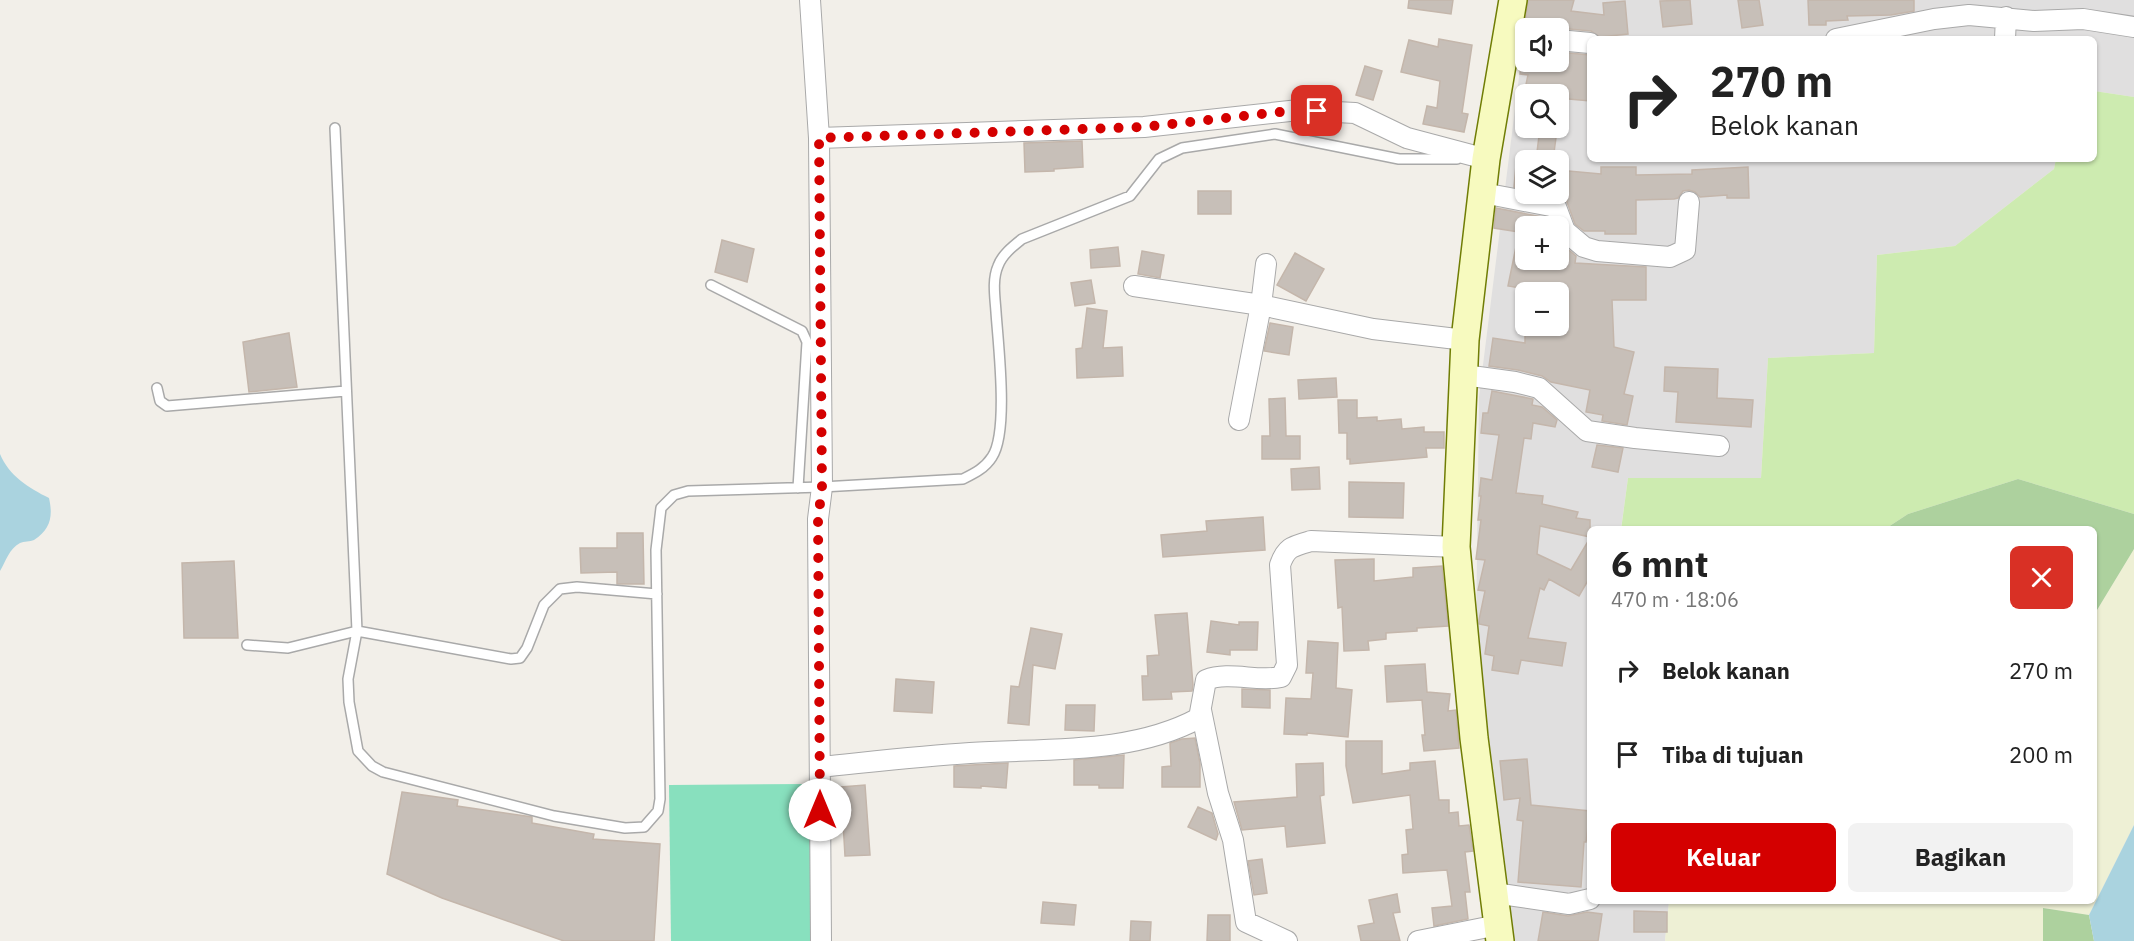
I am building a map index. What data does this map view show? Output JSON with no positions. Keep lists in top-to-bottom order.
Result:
{
  "page": {
    "map_buttons": ["+", "−"],
    "turn": ["270 m", "Belok kanan"],
    "heading": ["6 mnt", "470 m · 18:06"],
    "list": [
      {
        "name": "Belok kanan",
        "value": "270 m"
      },
      {
        "name": "Tiba di tujuan",
        "value": "200 m"
      }
    ],
    "buttons": ["Keluar", "Bagikan"]
  }
}
